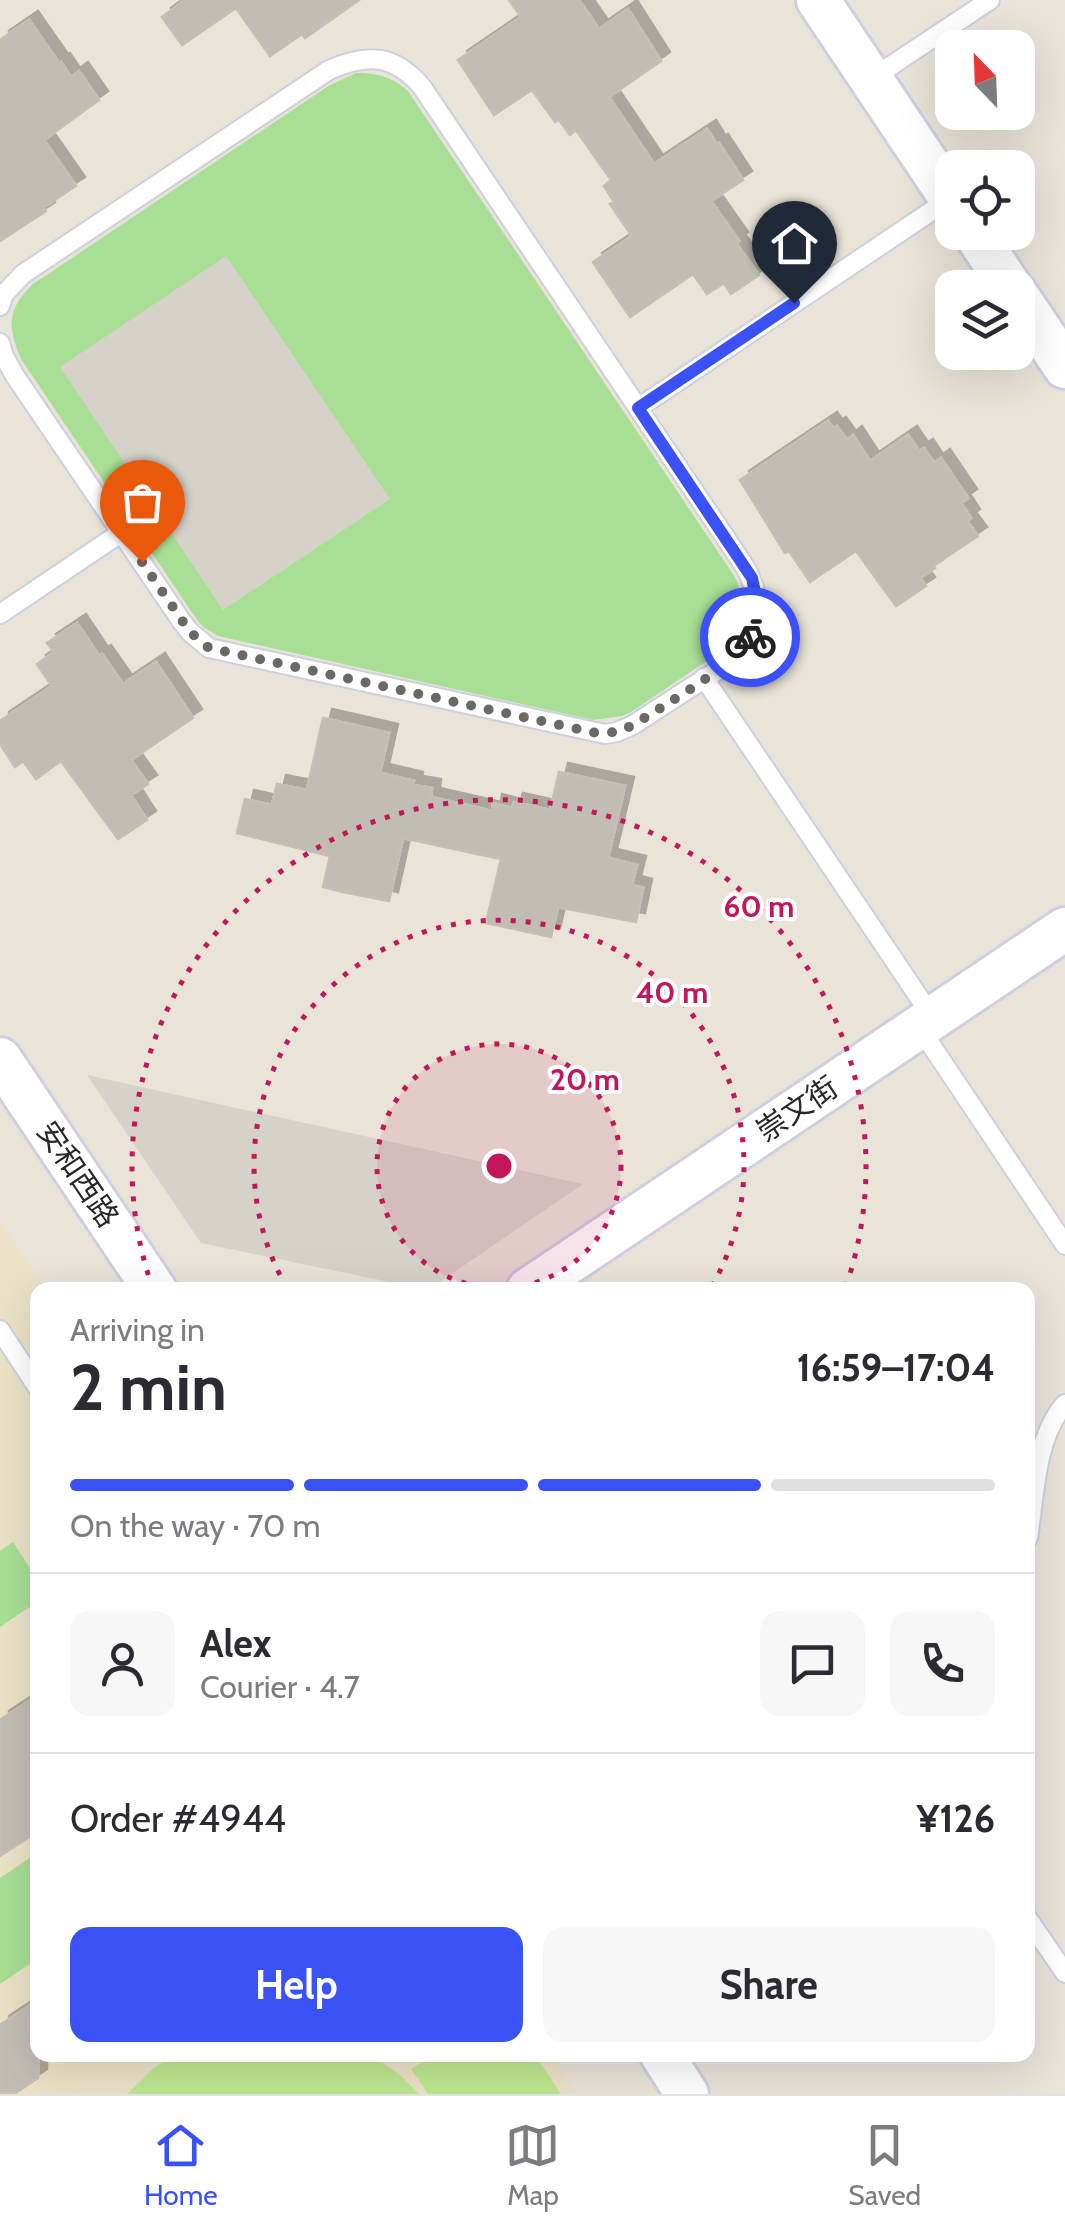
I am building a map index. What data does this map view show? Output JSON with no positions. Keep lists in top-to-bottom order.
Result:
{
  "streets": {
    "street": ["崇文街", "安和西路"]
  },
  "north": "top left",
  "page": {
    "heading": ["2 min", "Arriving in", "16:59–17:04"],
    "panel": [
      "Alex",
      "Courier · 4.7",
      "Order #4944",
      "¥126"
    ],
    "bar": "On the way · 70 m",
    "buttons": ["Help", "Share"],
    "tabs": ["Home", "Map", "Saved"]
  },
  "rings": ["60 m", "40 m", "20 m"]
}
